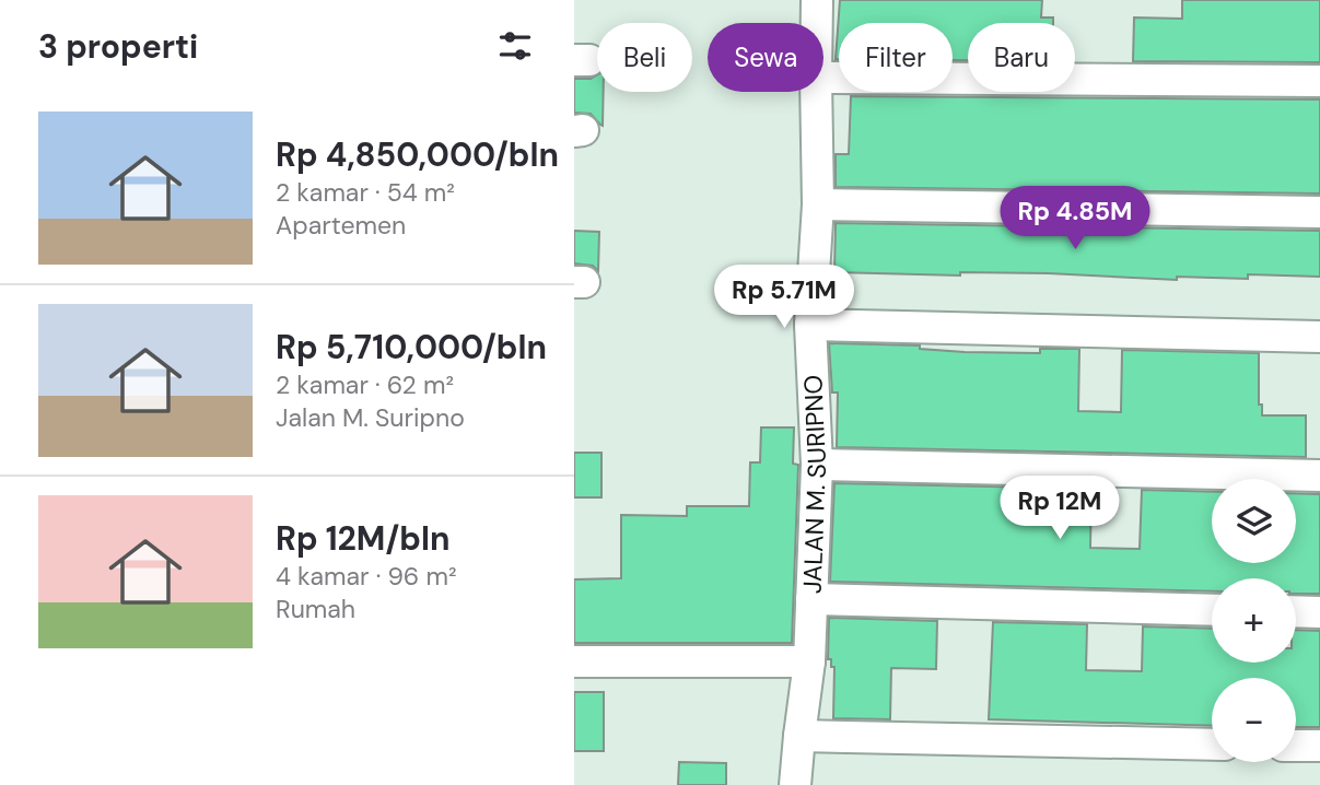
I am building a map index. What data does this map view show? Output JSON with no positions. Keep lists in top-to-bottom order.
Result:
{
  "streets": {
    "street": ["JALAN M. SURIPNO"]
  },
  "page": {
    "heading": "3 properti",
    "chip": [
      "Beli",
      "Sewa",
      "Filter",
      "Baru"
    ],
    "list": [
      {
        "name": "Rp 4,850,000/bln",
        "note": "2 kamar · 54 m² · Apartemen"
      },
      {
        "name": "Rp 5,710,000/bln",
        "note": "2 kamar · 62 m² · Jalan M. Suripno"
      },
      {
        "name": "Rp 12M/bln",
        "note": "4 kamar · 96 m² · Rumah"
      }
    ],
    "price": ["Rp 4.85M", "Rp 5.71M", "Rp 12M"],
    "map_buttons": ["+", "−"]
  }
}
